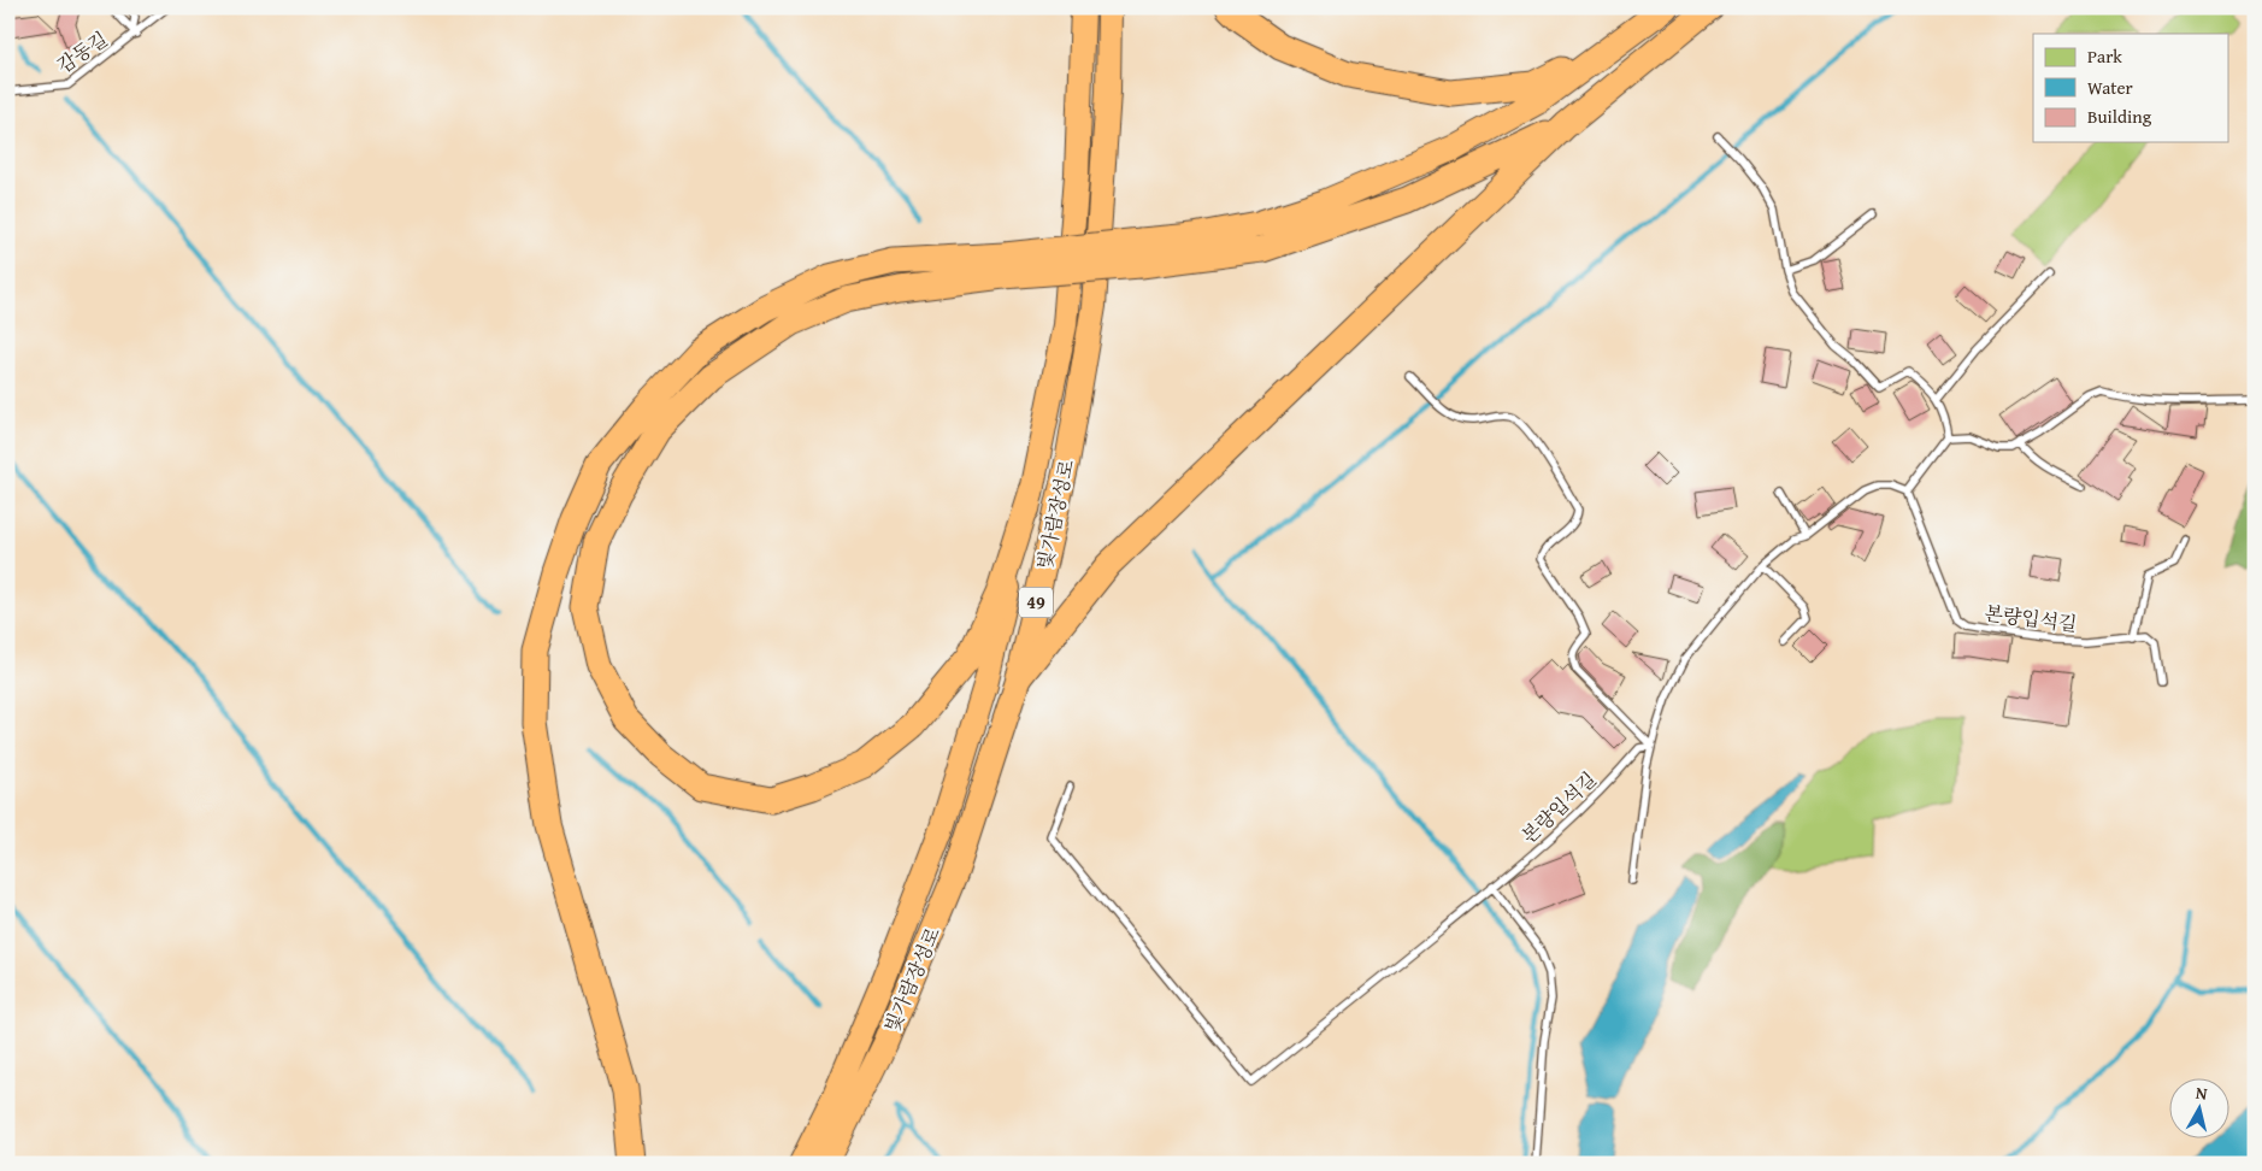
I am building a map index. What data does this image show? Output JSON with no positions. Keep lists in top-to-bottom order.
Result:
{
  "streets": {
    "highway": ["빛가람장성로", "49"],
    "lane": ["감동길", "본량입석길"]
  },
  "legend": ["Park", "Water", "Building"],
  "north": "top"
}
